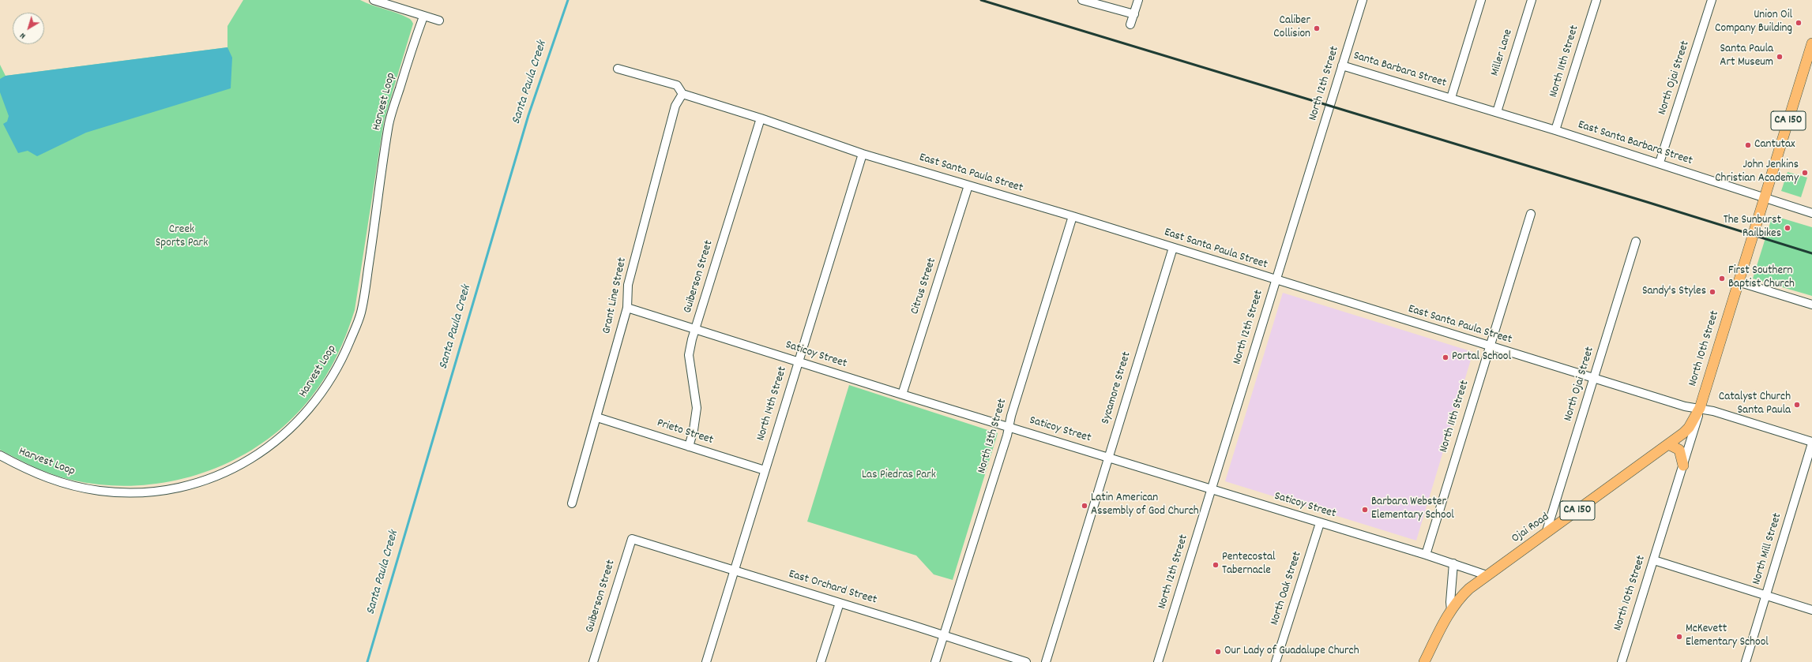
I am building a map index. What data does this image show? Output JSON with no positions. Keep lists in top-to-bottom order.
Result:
{
  "streets": {
    "main road": ["CA 150", "North 10th Street", "Ojai Road"],
    "street": [
      "Miller Lane",
      "North 11th Street",
      "Santa Barbara Street",
      "North Ojai Street",
      "North 12th Street",
      "Harvest Loop",
      "East Santa Barbara Street",
      "East Santa Paula Street",
      "Guiberson Street",
      "Citrus Street",
      "Grant Line Street",
      "Saticoy Street",
      "Sycamore Street",
      "North 14th Street",
      "Prieto Street",
      "North 13th Street",
      "North Mill Street",
      "East Orchard Street",
      "North Oak Street"
    ]
  },
  "crossings": [
    ["Miller Lane", "East Santa Barbara Street"],
    ["North 11th Street", "East Santa Barbara Street"],
    ["North 11th Street", "East Santa Paula Street"],
    ["North 11th Street", "Saticoy Street"],
    ["Santa Barbara Street", "North 12th Street"],
    ["Santa Barbara Street", "East Santa Barbara Street"],
    ["North Ojai Street", "East Santa Barbara Street"],
    ["North Ojai Street", "East Santa Paula Street"],
    ["North Ojai Street", "Ojai Road"],
    ["North 12th Street", "East Santa Paula Street"],
    ["North 12th Street", "Saticoy Street"],
    ["East Santa Barbara Street", "North 10th Street"],
    ["East Santa Paula Street", "Guiberson Street"],
    ["East Santa Paula Street", "Citrus Street"],
    ["East Santa Paula Street", "Grant Line Street"],
    ["East Santa Paula Street", "North 10th Street"],
    ["East Santa Paula Street", "Sycamore Street"],
    ["East Santa Paula Street", "North 14th Street"],
    ["East Santa Paula Street", "North 13th Street"],
    ["East Santa Paula Street", "Ojai Road"],
    ["East Santa Paula Street", "North Mill Street"],
    ["Guiberson Street", "Saticoy Street"],
    ["Guiberson Street", "Prieto Street"],
    ["Guiberson Street", "East Orchard Street"],
    ["Citrus Street", "Saticoy Street"],
    ["Grant Line Street", "Saticoy Street"],
    ["Grant Line Street", "Prieto Street"],
    ["North 10th Street", "Ojai Road"],
    ["Saticoy Street", "Sycamore Street"],
    ["Saticoy Street", "North 14th Street"],
    ["Saticoy Street", "North 13th Street"],
    ["Saticoy Street", "Ojai Road"],
    ["Saticoy Street", "North Oak Street"],
    ["North 14th Street", "Prieto Street"],
    ["North 14th Street", "East Orchard Street"],
    ["North 13th Street", "East Orchard Street"]
  ],
  "water": ["Santa Paula Creek"],
  "parks": ["Creek Sports Park", "Las Piedras Park"],
  "places": [
    "Union Oil Company Building",
    "Caliber Collision",
    "Santa Paula Art Museum",
    "Cantutax",
    "John Jenkins Christian Academy",
    "The Sunburst Railbikes",
    "First Southern Baptist Church",
    "Sandy's Styles",
    "Portal School",
    "Catalyst Church Santa Paula",
    "Latin American Assembly of God Church",
    "Barbara Webster Elementary School",
    "Pentecostal Tabernacle",
    "McKevett Elementary School",
    "Our Lady of Guadalupe Church"
  ],
  "north": "bottom left"
}
